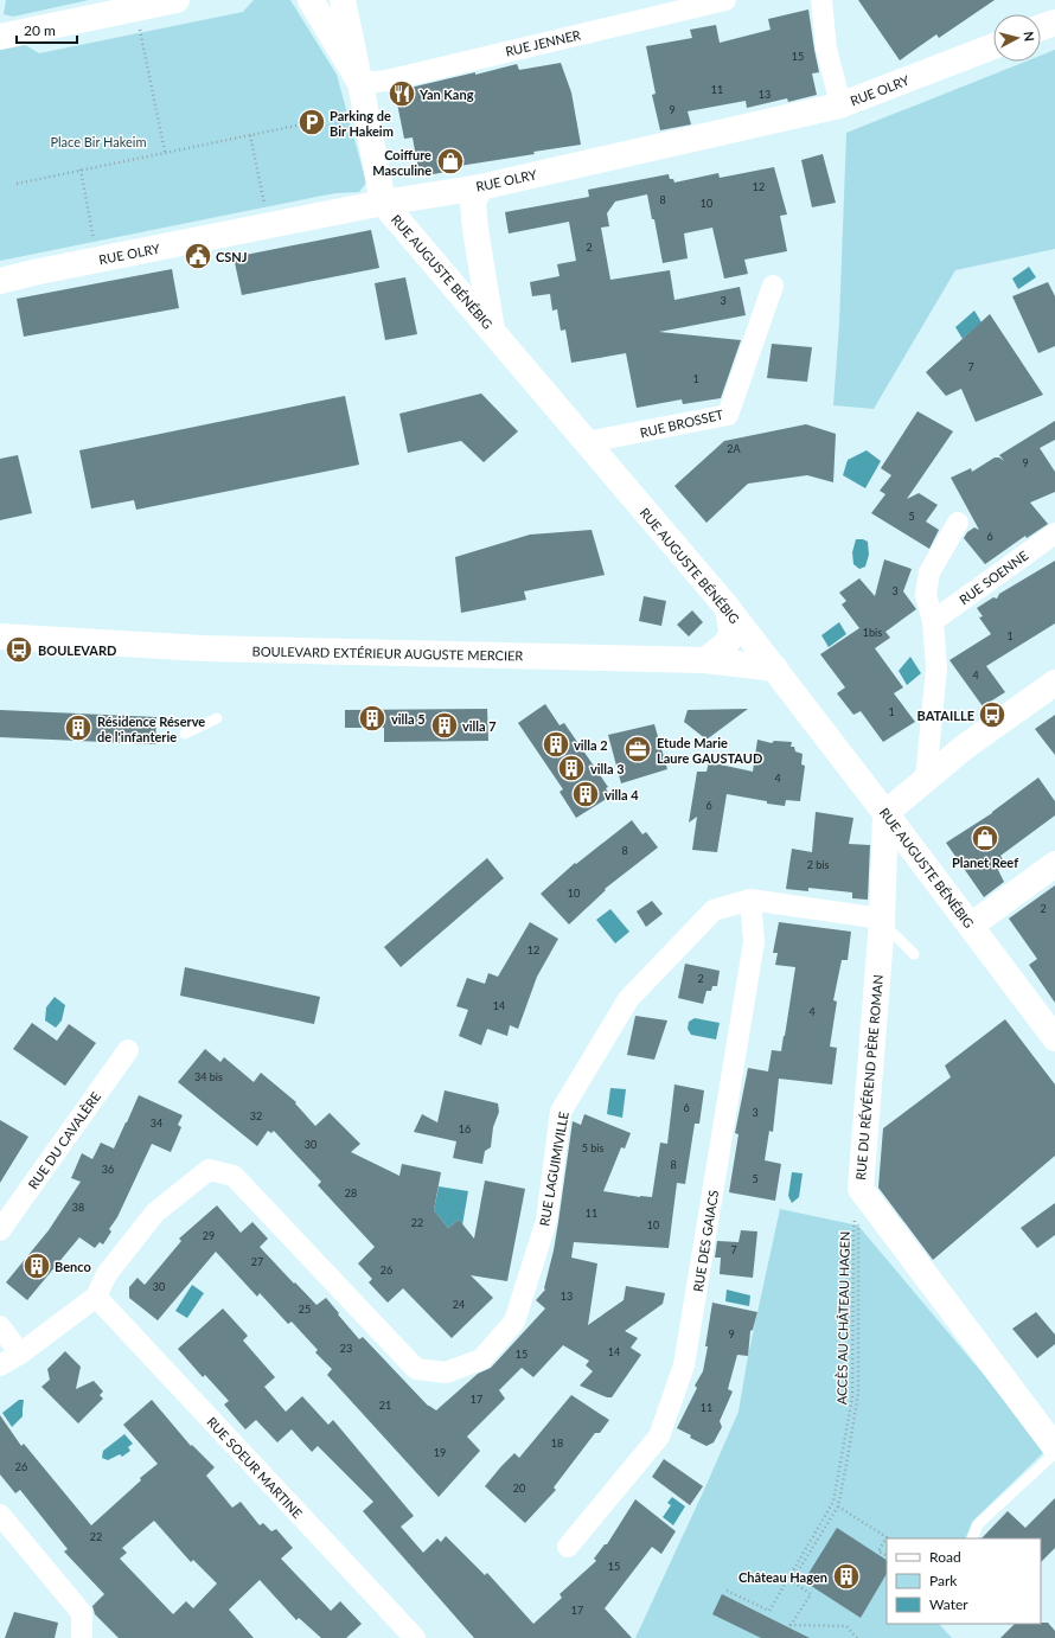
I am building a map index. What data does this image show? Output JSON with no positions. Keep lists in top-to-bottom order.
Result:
{
  "streets": {
    "main road": [
      "RUE OLRY",
      "RUE AUGUSTE BÉNÉBIG",
      "BOULEVARD EXTÉRIEUR AUGUSTE MERCIER",
      "RUE DU RÉVÉREND PÈRE ROMAN"
    ],
    "street": [
      "RUE JENNER",
      "RUE BROSSET",
      "RUE SOENNE",
      "RUE DU CAVALÈRE",
      "RUE LAGUIMIVILLE",
      "RUE DES GAIACS",
      "RUE SOEUR MARTINE"
    ],
    "path": ["ACCÈS AU CHÂTEAU HAGEN"]
  },
  "crossings": [
    ["RUE JENNER", "RUE AUGUSTE BÉNÉBIG"],
    ["RUE OLRY", "RUE AUGUSTE BÉNÉBIG"],
    ["RUE AUGUSTE BÉNÉBIG", "RUE BROSSET"],
    ["RUE AUGUSTE BÉNÉBIG", "BOULEVARD EXTÉRIEUR AUGUSTE MERCIER"],
    ["RUE AUGUSTE BÉNÉBIG", "RUE DU RÉVÉREND PÈRE ROMAN"],
    ["RUE DU RÉVÉREND PÈRE ROMAN", "RUE LAGUIMIVILLE"],
    ["RUE DU RÉVÉREND PÈRE ROMAN", "ACCÈS AU CHÂTEAU HAGEN"],
    ["RUE LAGUIMIVILLE", "RUE DES GAIACS"],
    ["RUE LAGUIMIVILLE", "RUE SOEUR MARTINE"]
  ],
  "parks": ["Place Bir Hakeim"],
  "places": {
    "restaurant": ["Yan Kang"],
    "parking": ["Parking de Bir Hakeim"],
    "shop": ["Coiffure Masculine", "Planet Reef"],
    "public building": ["CSNJ"],
    "bus stop": ["BOULEVARD", "BATAILLE"],
    "building": [
      "villa 5",
      "villa 7",
      "Résidence Réserve de l'infanterie",
      "villa 2",
      "villa 3",
      "villa 4",
      "Benco",
      "Château Hagen"
    ],
    "office": ["Etude Marie Laure GAUSTAUD"]
  },
  "house_numbers": [
    "15",
    "11",
    "13",
    "9",
    "12",
    "8",
    "10",
    "2",
    "3",
    "7",
    "1",
    "2A",
    "9",
    "5",
    "6",
    "3",
    "1bis",
    "1",
    "4",
    "1",
    "4",
    "6",
    "8",
    "2 bis",
    "10",
    "2",
    "12",
    "2",
    "14",
    "4",
    "34 bis",
    "6",
    "3",
    "32",
    "34",
    "16",
    "30",
    "5 bis",
    "8",
    "36",
    "5",
    "28",
    "38",
    "11",
    "22",
    "10",
    "29",
    "7",
    "27",
    "26",
    "30",
    "13",
    "24",
    "25",
    "9",
    "23",
    "14",
    "15",
    "17",
    "21",
    "11",
    "18",
    "19",
    "26",
    "20",
    "22",
    "15",
    "17"
  ],
  "legend": ["Road", "Park", "Water"],
  "scale_bar": "20 m",
  "north": "right"
}
